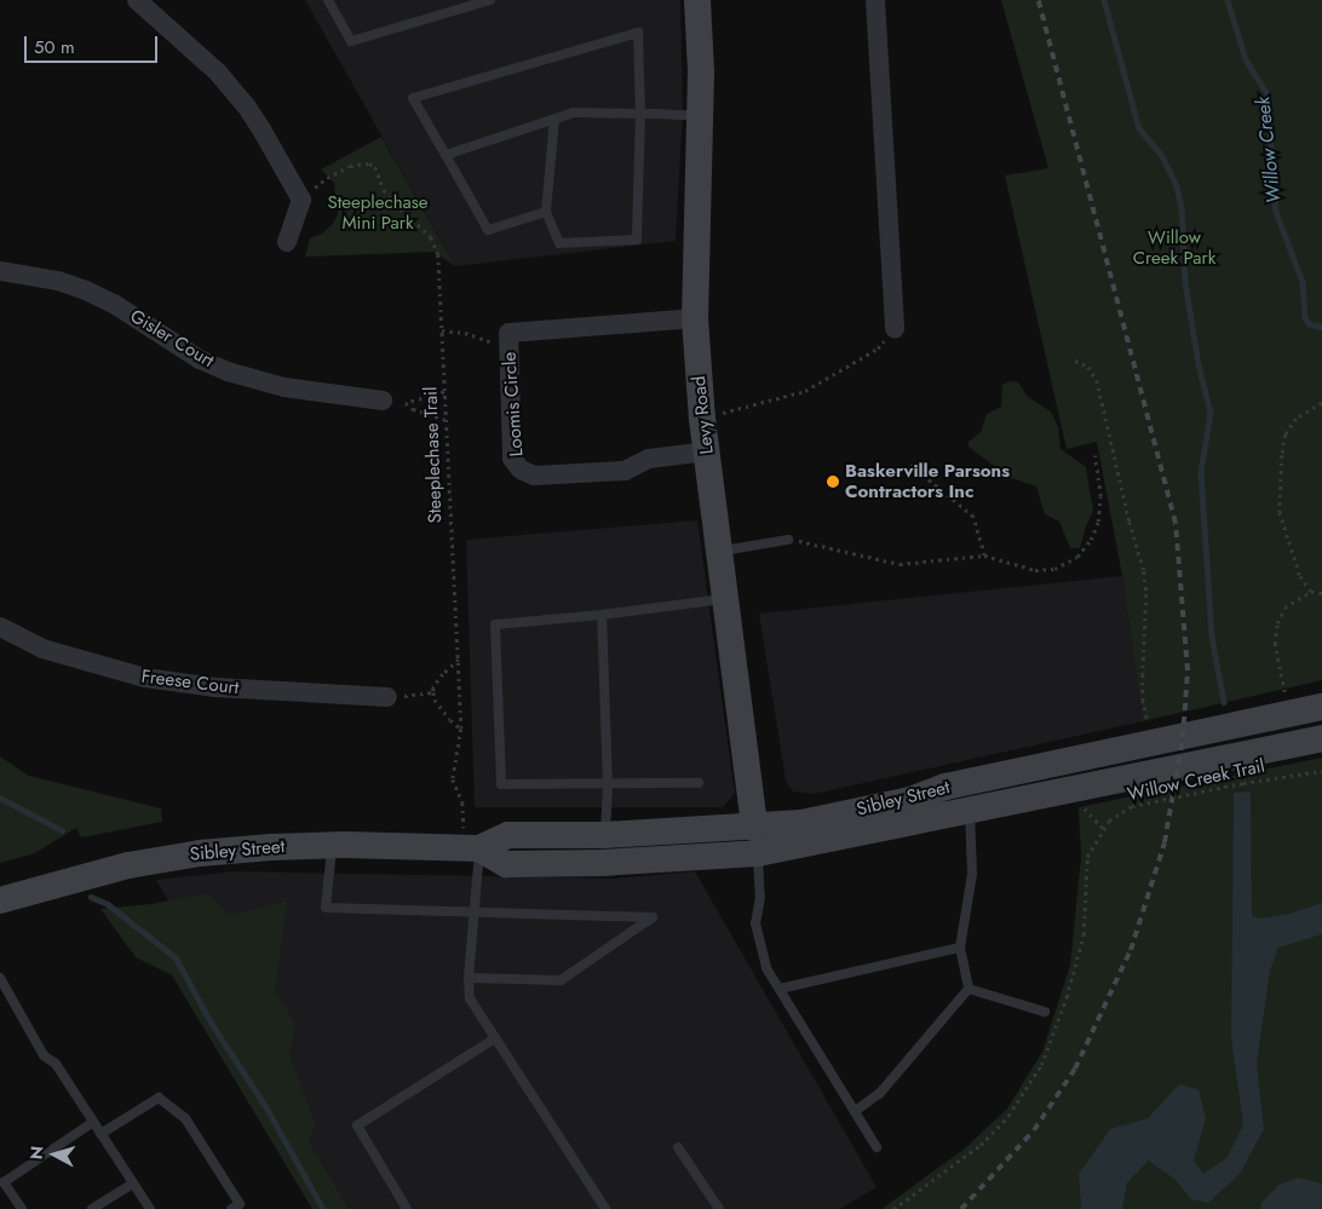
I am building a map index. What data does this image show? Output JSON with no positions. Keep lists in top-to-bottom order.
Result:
{
  "streets": {
    "street": [
      "Gisler Court",
      "Loomis Circle",
      "Levy Road",
      "Freese Court",
      "Sibley Street"
    ],
    "path": ["Steeplechase Trail", "Willow Creek Trail"]
  },
  "crossings": [
    ["Loomis Circle", "Levy Road"],
    ["Levy Road", "Sibley Street"],
    ["Steeplechase Trail", "Sibley Street"]
  ],
  "water": ["Willow Creek"],
  "parks": ["Steeplechase Mini Park", "Willow Creek Park"],
  "places": ["Baskerville Parsons Contractors Inc"],
  "scale_bar": "50 m",
  "north": "left"
}
